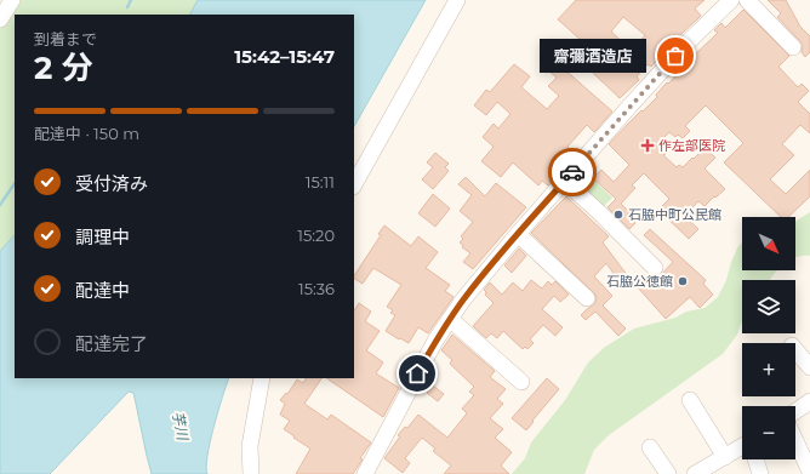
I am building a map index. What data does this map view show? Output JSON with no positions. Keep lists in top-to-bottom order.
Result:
{
  "water": ["芋川"],
  "places": {
    "other": ["齋彌酒造店", "石脇中町公民館", "石脇公徳館"],
    "health": ["作左部医院"]
  },
  "north": "bottom right",
  "page": {
    "heading": ["2 分", "到着まで", "15:42–15:47"],
    "bubble": "齋彌酒造店",
    "bar": "配達中 · 150 m",
    "list": [
      ["受付済み", "15:11"],
      ["調理中", "15:20"],
      ["配達中", "15:36"],
      "配達完了"
    ],
    "map_buttons": ["+", "−"]
  }
}
